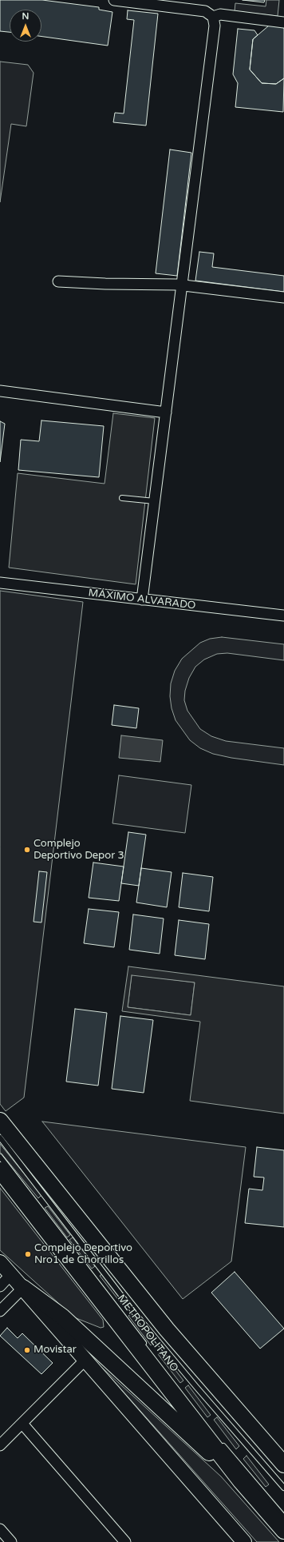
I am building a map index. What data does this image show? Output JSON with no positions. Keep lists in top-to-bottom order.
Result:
{
  "streets": {
    "street": ["MÁXIMO ALVARADO"],
    "lane": ["METROPOLITANO"]
  },
  "places": ["Complejo Deportivo Depor 3", "Complejo Deportivo Nro1 de Chorrillos", "Movistar"],
  "north": "top"
}
